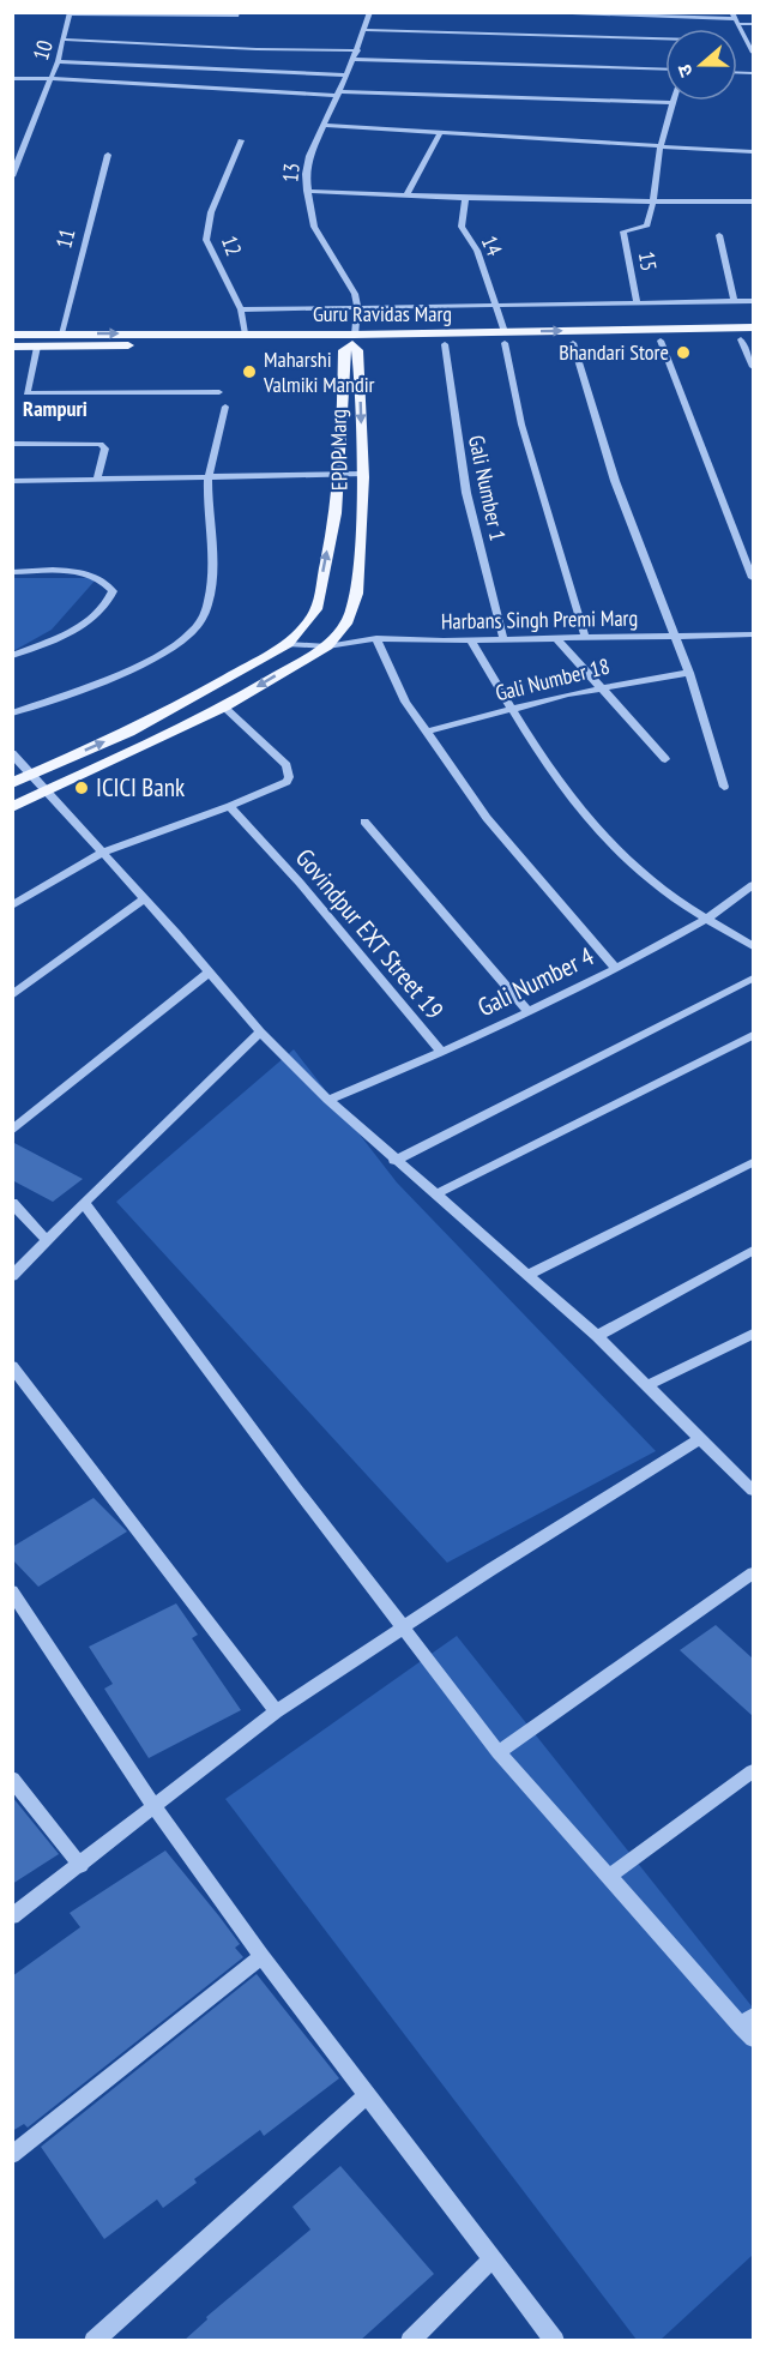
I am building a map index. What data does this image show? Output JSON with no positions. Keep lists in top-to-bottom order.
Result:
{
  "streets": {
    "main road": ["Guru Ravidas Marg", "EPDP Marg"],
    "street": [
      "10",
      "13",
      "11",
      "12",
      "14",
      "15",
      "Gali Number 1",
      "Harbans Singh Premi Marg",
      "Gali Number 18",
      "Govindpur EXT Street 19",
      "Gali Number 4"
    ]
  },
  "crossings": [
    ["13", "Guru Ravidas Marg"],
    ["13", "EPDP Marg"],
    ["11", "Guru Ravidas Marg"],
    ["12", "Guru Ravidas Marg"],
    ["14", "Guru Ravidas Marg"],
    ["14", "Harbans Singh Premi Marg"],
    ["Guru Ravidas Marg", "EPDP Marg"],
    ["Guru Ravidas Marg", "Gali Number 1"],
    ["EPDP Marg", "Harbans Singh Premi Marg"],
    ["Gali Number 1", "Harbans Singh Premi Marg"],
    ["Govindpur EXT Street 19", "Gali Number 4"]
  ],
  "districts": ["Rampuri"],
  "places": ["Bhandari Store", "Maharshi Valmiki Mandir", "ICICI Bank"],
  "north": "left"
}
